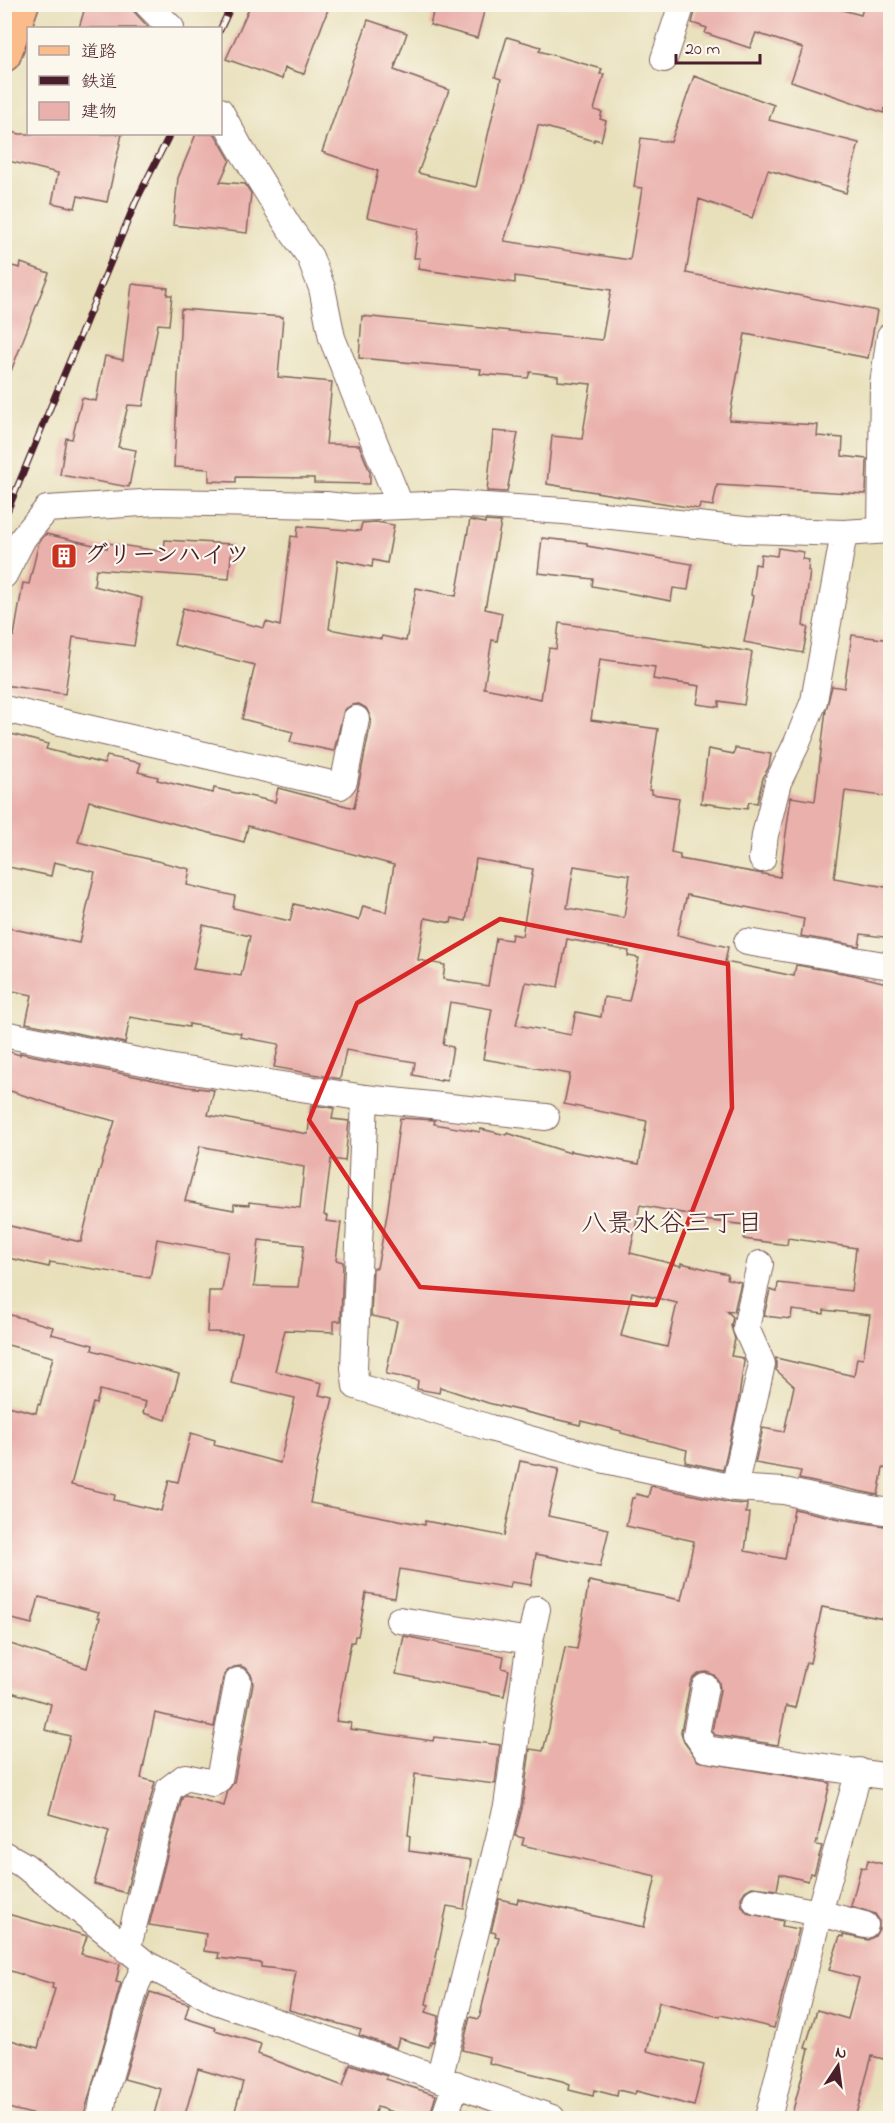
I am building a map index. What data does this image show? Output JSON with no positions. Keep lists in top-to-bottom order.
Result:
{
  "districts": ["八景水谷三丁目"],
  "places": {
    "building": ["グリーンハイツ"]
  },
  "legend": ["道路", "鉄道", "建物"],
  "scale_bar": "20 m",
  "north": "top"
}
